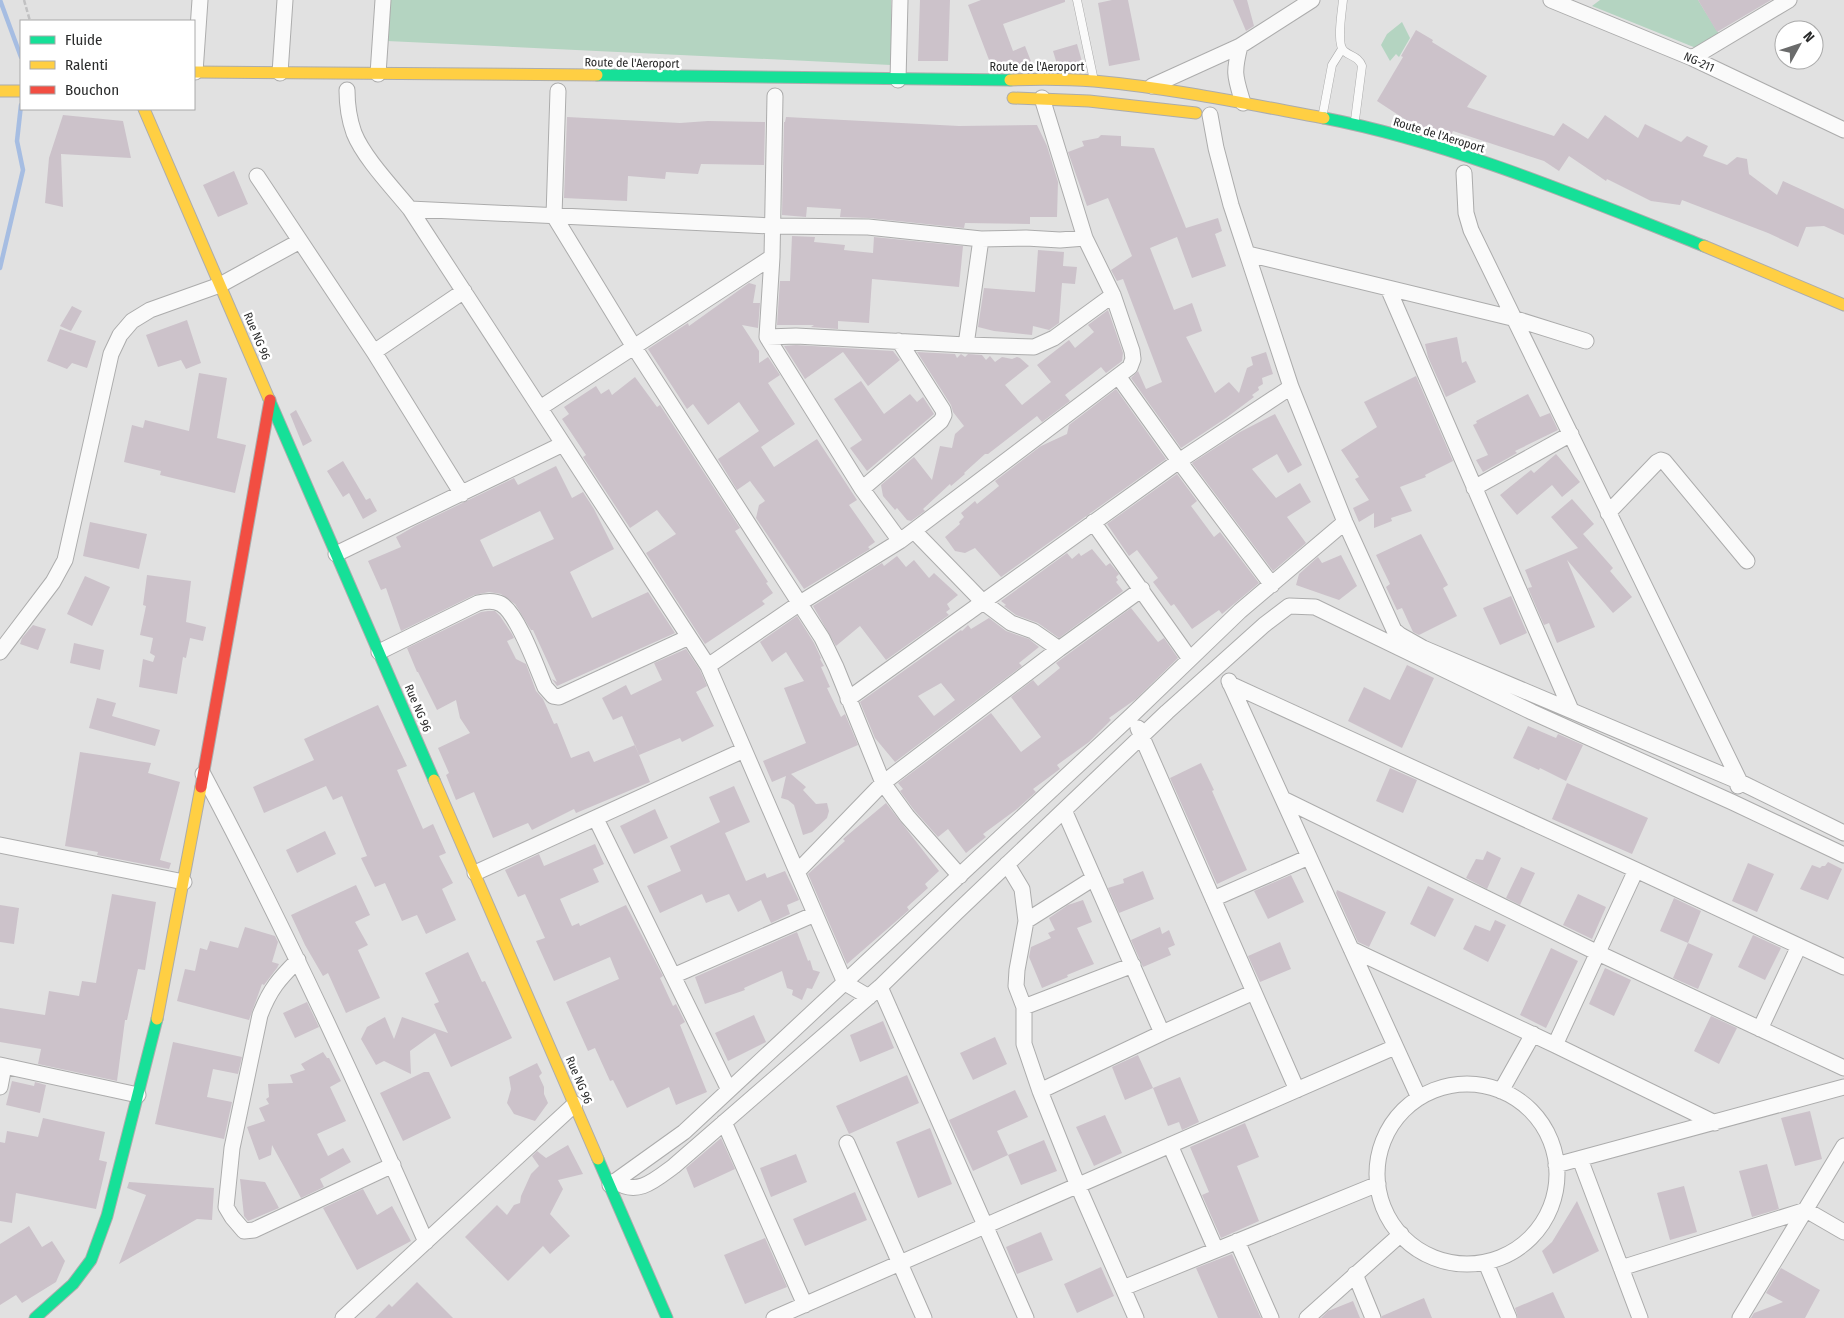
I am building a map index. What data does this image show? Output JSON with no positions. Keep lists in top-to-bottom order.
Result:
{
  "streets": {
    "main road": ["Route de l'Aeroport", "Rue NG 96"],
    "street": ["NG-211"]
  },
  "legend": ["Fluide", "Ralenti", "Bouchon"],
  "north": "top right"
}
